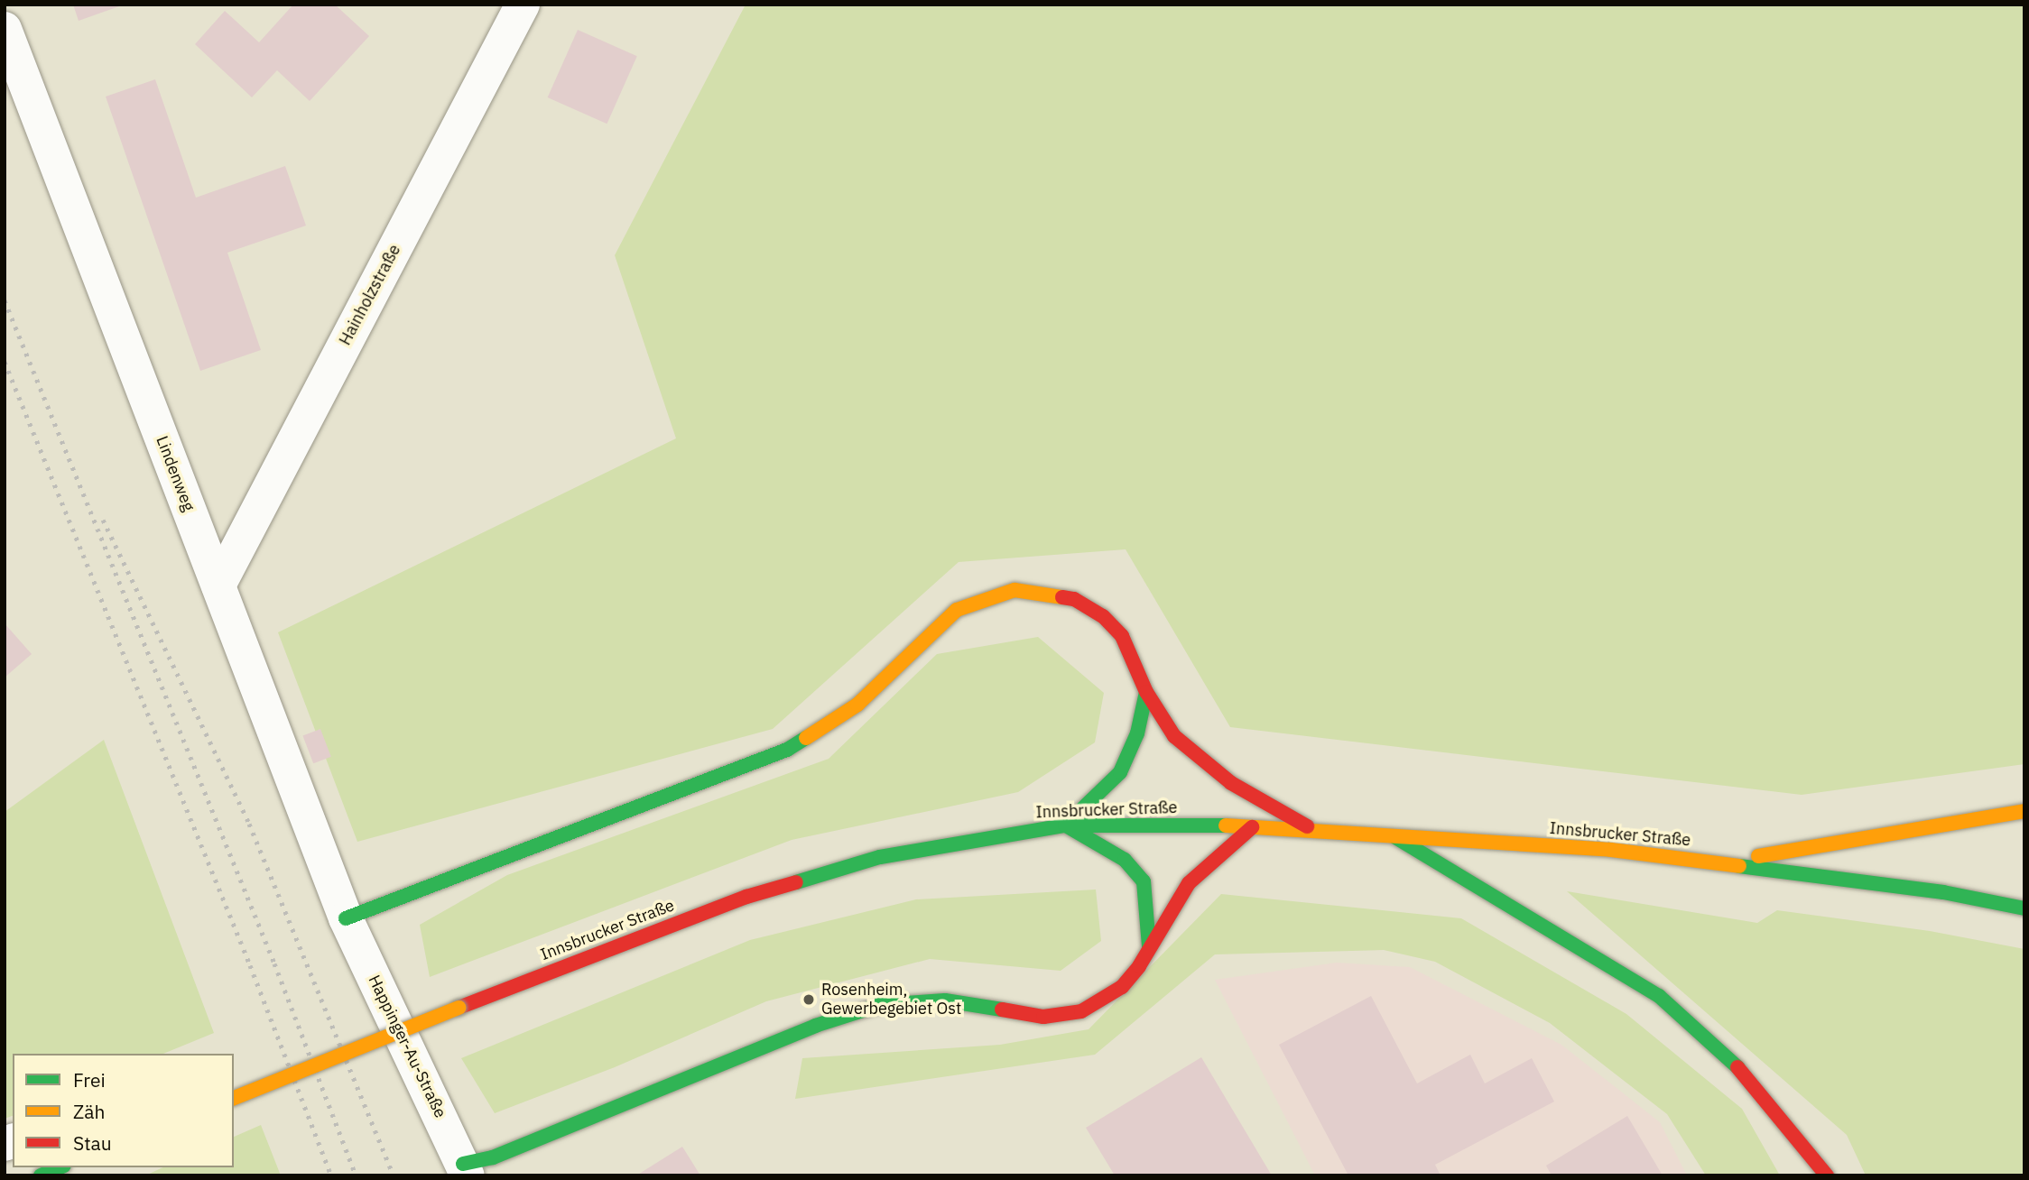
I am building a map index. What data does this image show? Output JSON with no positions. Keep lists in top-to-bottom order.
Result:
{
  "streets": {
    "main road": ["Innsbrucker Straße"],
    "street": ["Hainholzstraße", "Lindenweg", "Happinger-Au-Straße"]
  },
  "crossings": [
    ["Hainholzstraße", "Lindenweg"],
    ["Lindenweg", "Happinger-Au-Straße"]
  ],
  "places": ["Rosenheim, Gewerbegebiet Ost"],
  "legend": ["Frei", "Zäh", "Stau"]
}
